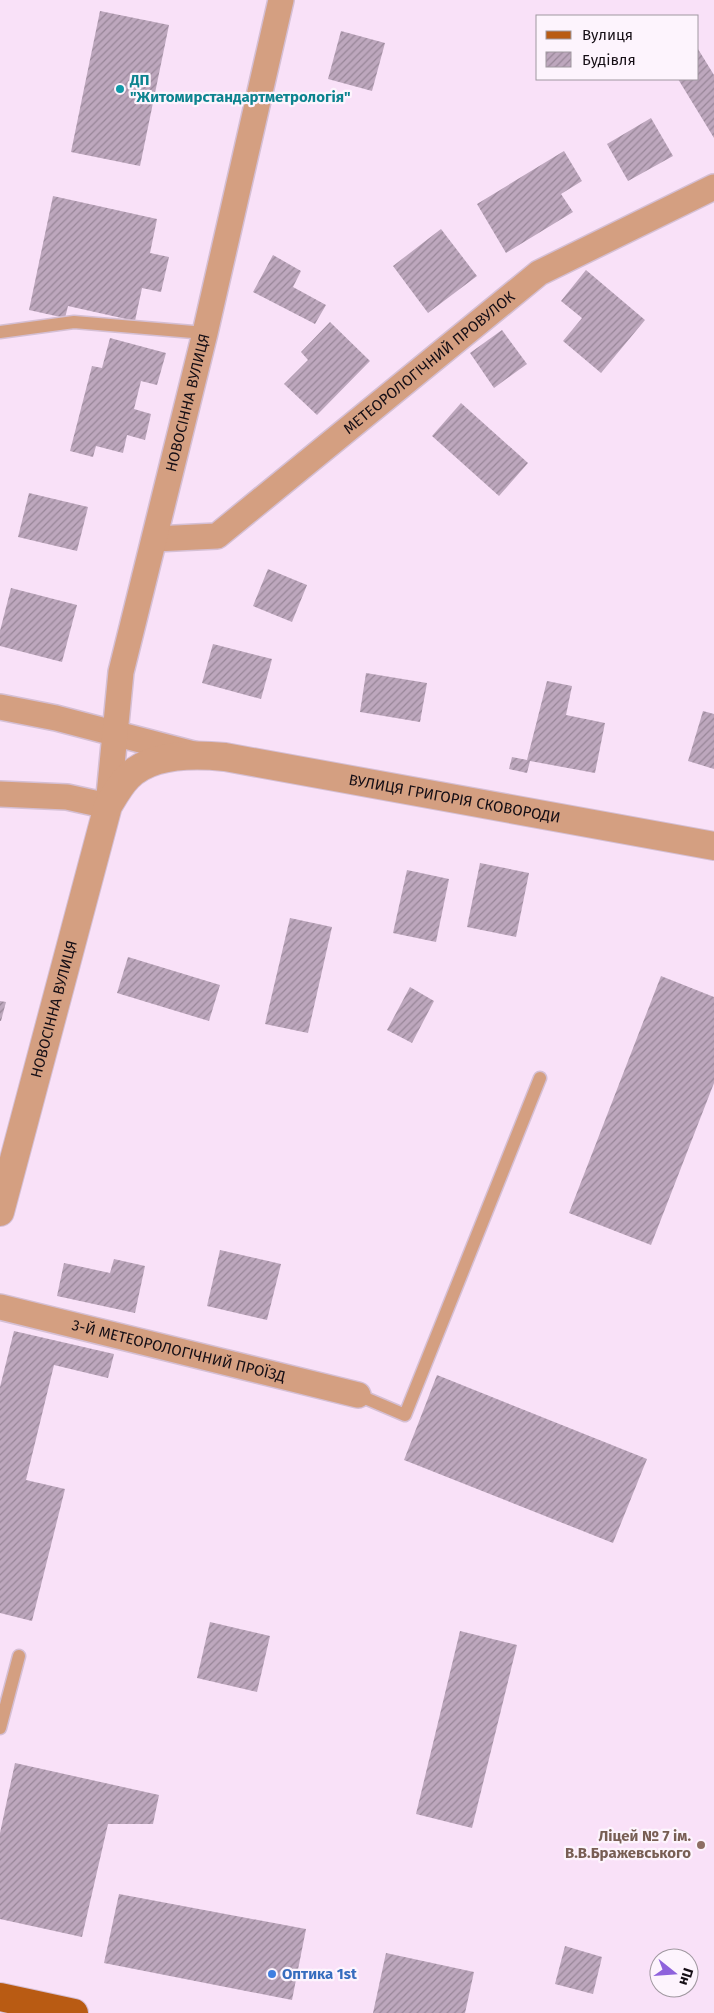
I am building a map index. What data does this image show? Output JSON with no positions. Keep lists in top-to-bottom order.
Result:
{
  "streets": {
    "street": [
      "МЕТЕОРОЛОГІЧНИЙ ПРОВУЛОК",
      "НОВОСІННА ВУЛИЦЯ",
      "ВУЛИЦЯ ГРИГОРІЯ СКОВОРОДИ",
      "3-Й МЕТЕОРОЛОГІЧНИЙ ПРОЇЗД"
    ]
  },
  "crossings": [
    ["МЕТЕОРОЛОГІЧНИЙ ПРОВУЛОК", "НОВОСІННА ВУЛИЦЯ"],
    ["НОВОСІННА ВУЛИЦЯ", "ВУЛИЦЯ ГРИГОРІЯ СКОВОРОДИ"]
  ],
  "places": ["ДП \"Житомирстандартметрологія\"", "Ліцей № 7 ім. В.В.Бражевського", "Оптика 1st"],
  "legend": ["Вулиця", "Будівля"],
  "north": "right"
}
